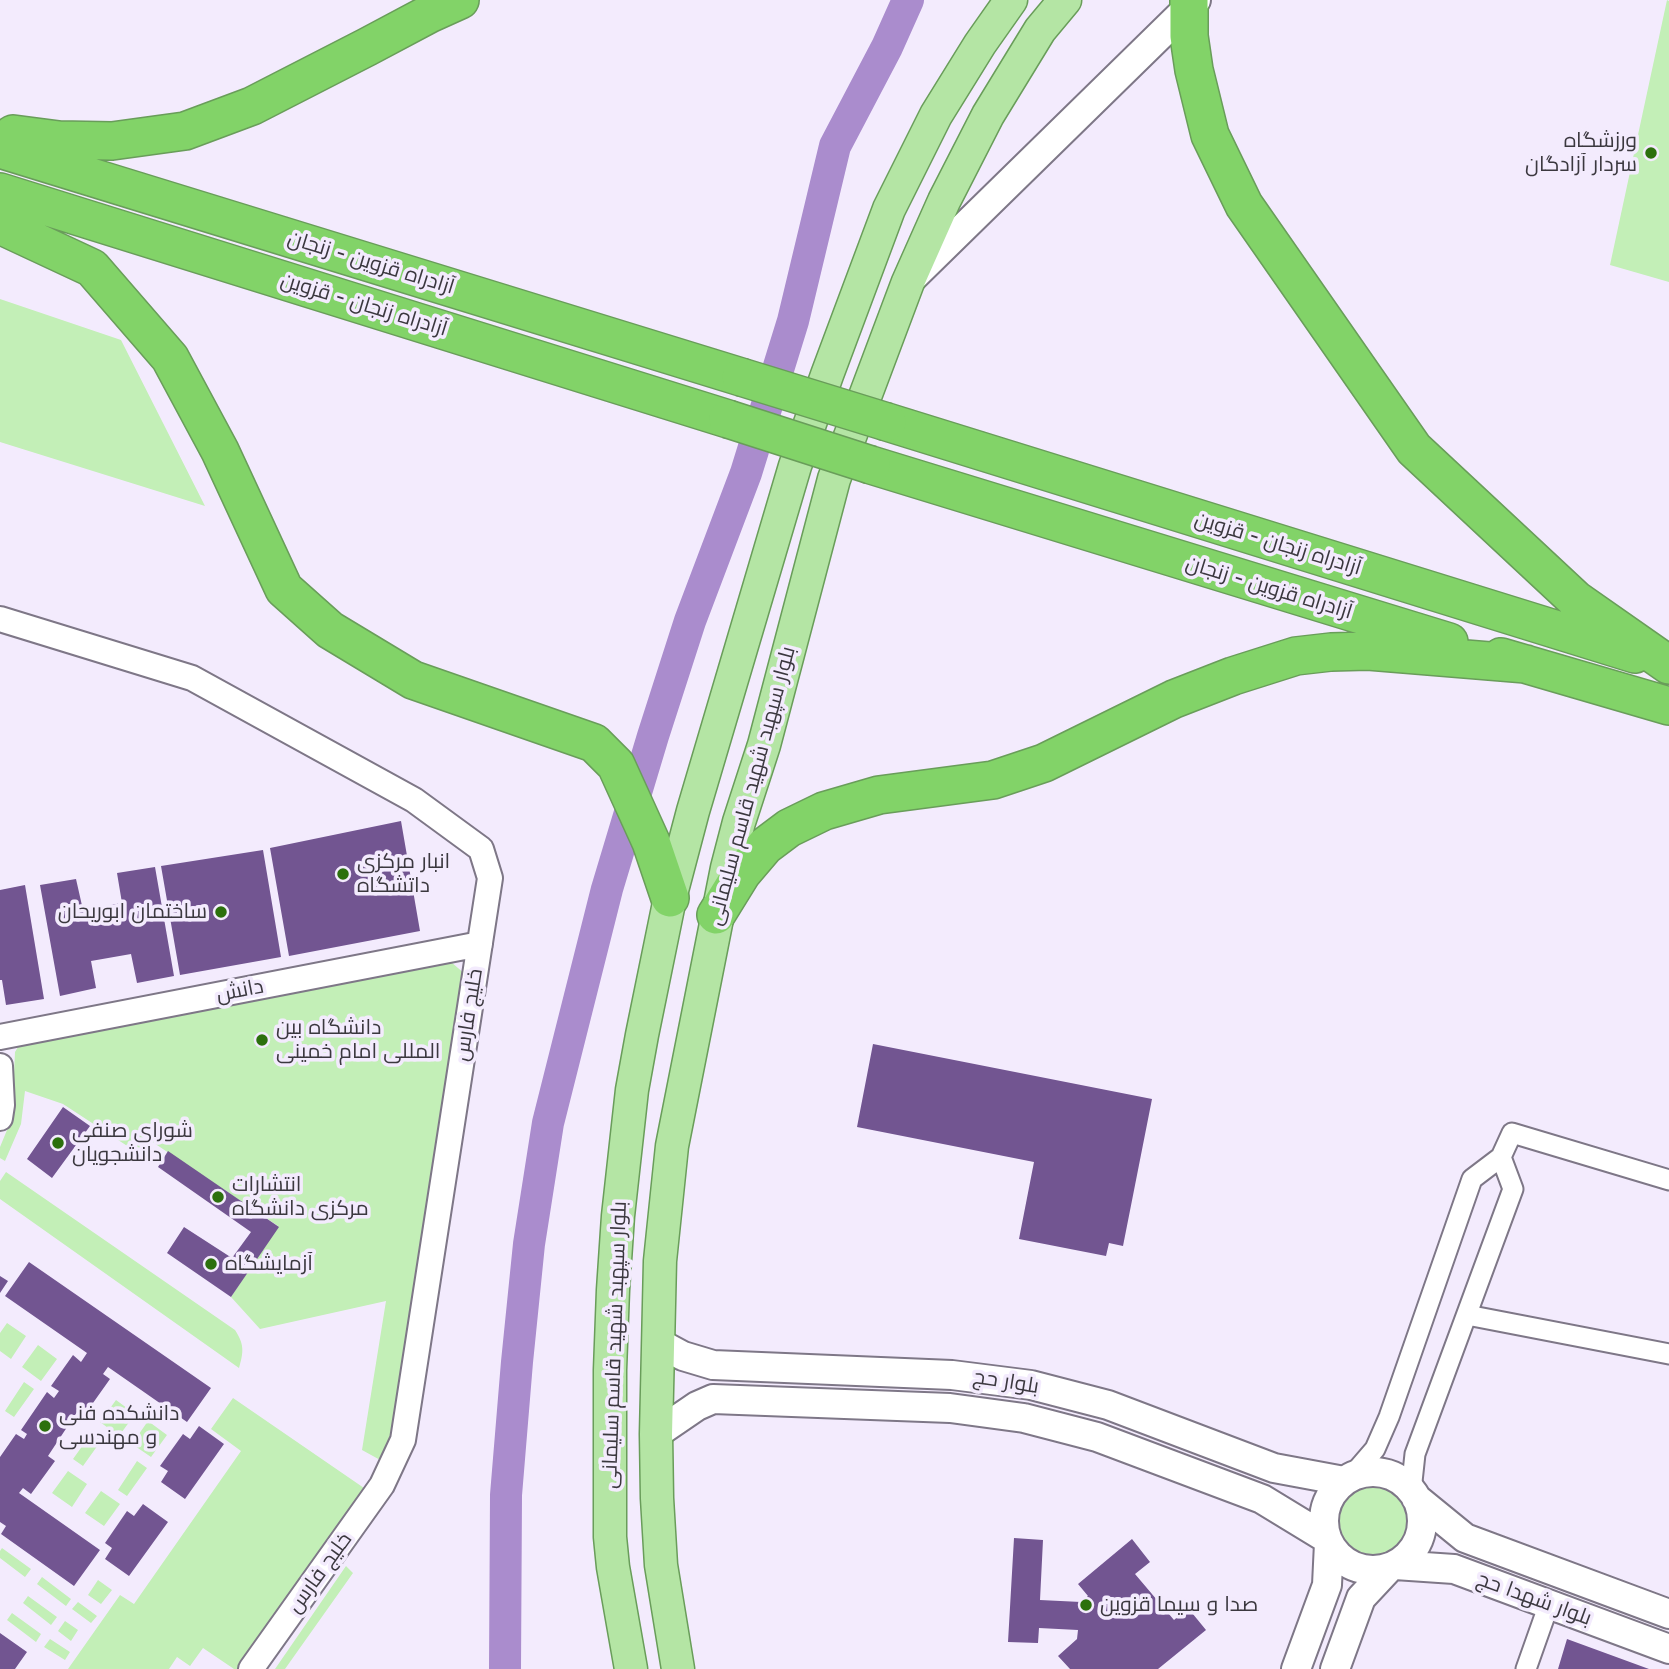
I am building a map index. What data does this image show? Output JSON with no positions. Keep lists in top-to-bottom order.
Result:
{
  "streets": {
    "highway": ["آزادراه قزوین - زنجان", "آزادراه زنجان - قزوین"],
    "main road": ["بلوار سپهبد شهید قاسم سلیمانی", "بلوار حج", "بلوار شهدا حج"],
    "street": ["دانش", "خلیج فارس"]
  },
  "crossings": [
    ["آزادراه قزوین - زنجان", "آزادراه زنجان - قزوین"],
    ["بلوار سپهبد شهید قاسم سلیمانی", "بلوار حج"],
    ["دانش", "خلیج فارس"],
    ["بلوار حج", "بلوار شهدا حج"]
  ],
  "places": [
    "ورزشگاه سردار آزادگان",
    "انبار مرکزی داتشگاه",
    "ساختمان ابوریحان",
    "دانشگاه بین المللی امام خمینی",
    "شورای صنفی دانشجویان",
    "انتشارات مرکزی دانشگاه",
    "آزمایشگاه",
    "دانشکده فنی و مهندسی",
    "صدا و سیما قزوین"
  ]
}
